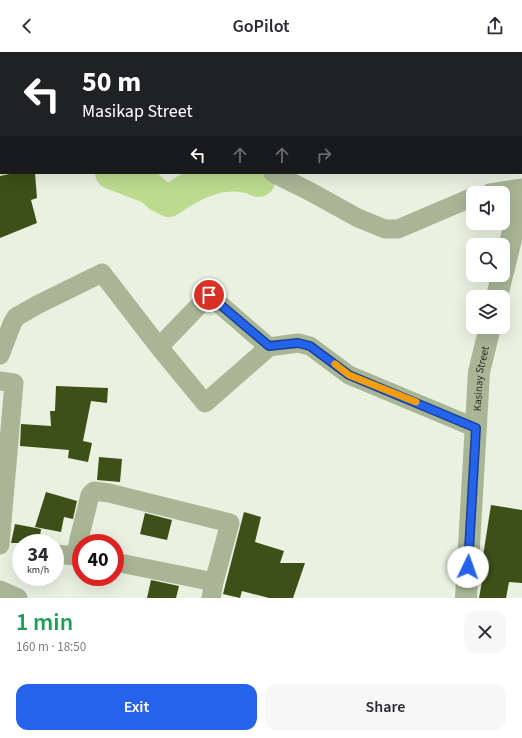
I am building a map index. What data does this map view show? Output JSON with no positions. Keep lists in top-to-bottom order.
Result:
{
  "streets": {
    "street": ["Kasinay Street"]
  },
  "page": {
    "header": "GoPilot",
    "turn": ["50 m", "Masikap Street"],
    "speed": "34 km/h",
    "limit": "40",
    "heading": ["1 min", "160 m · 18:50"],
    "buttons": ["Exit", "Share"]
  }
}
